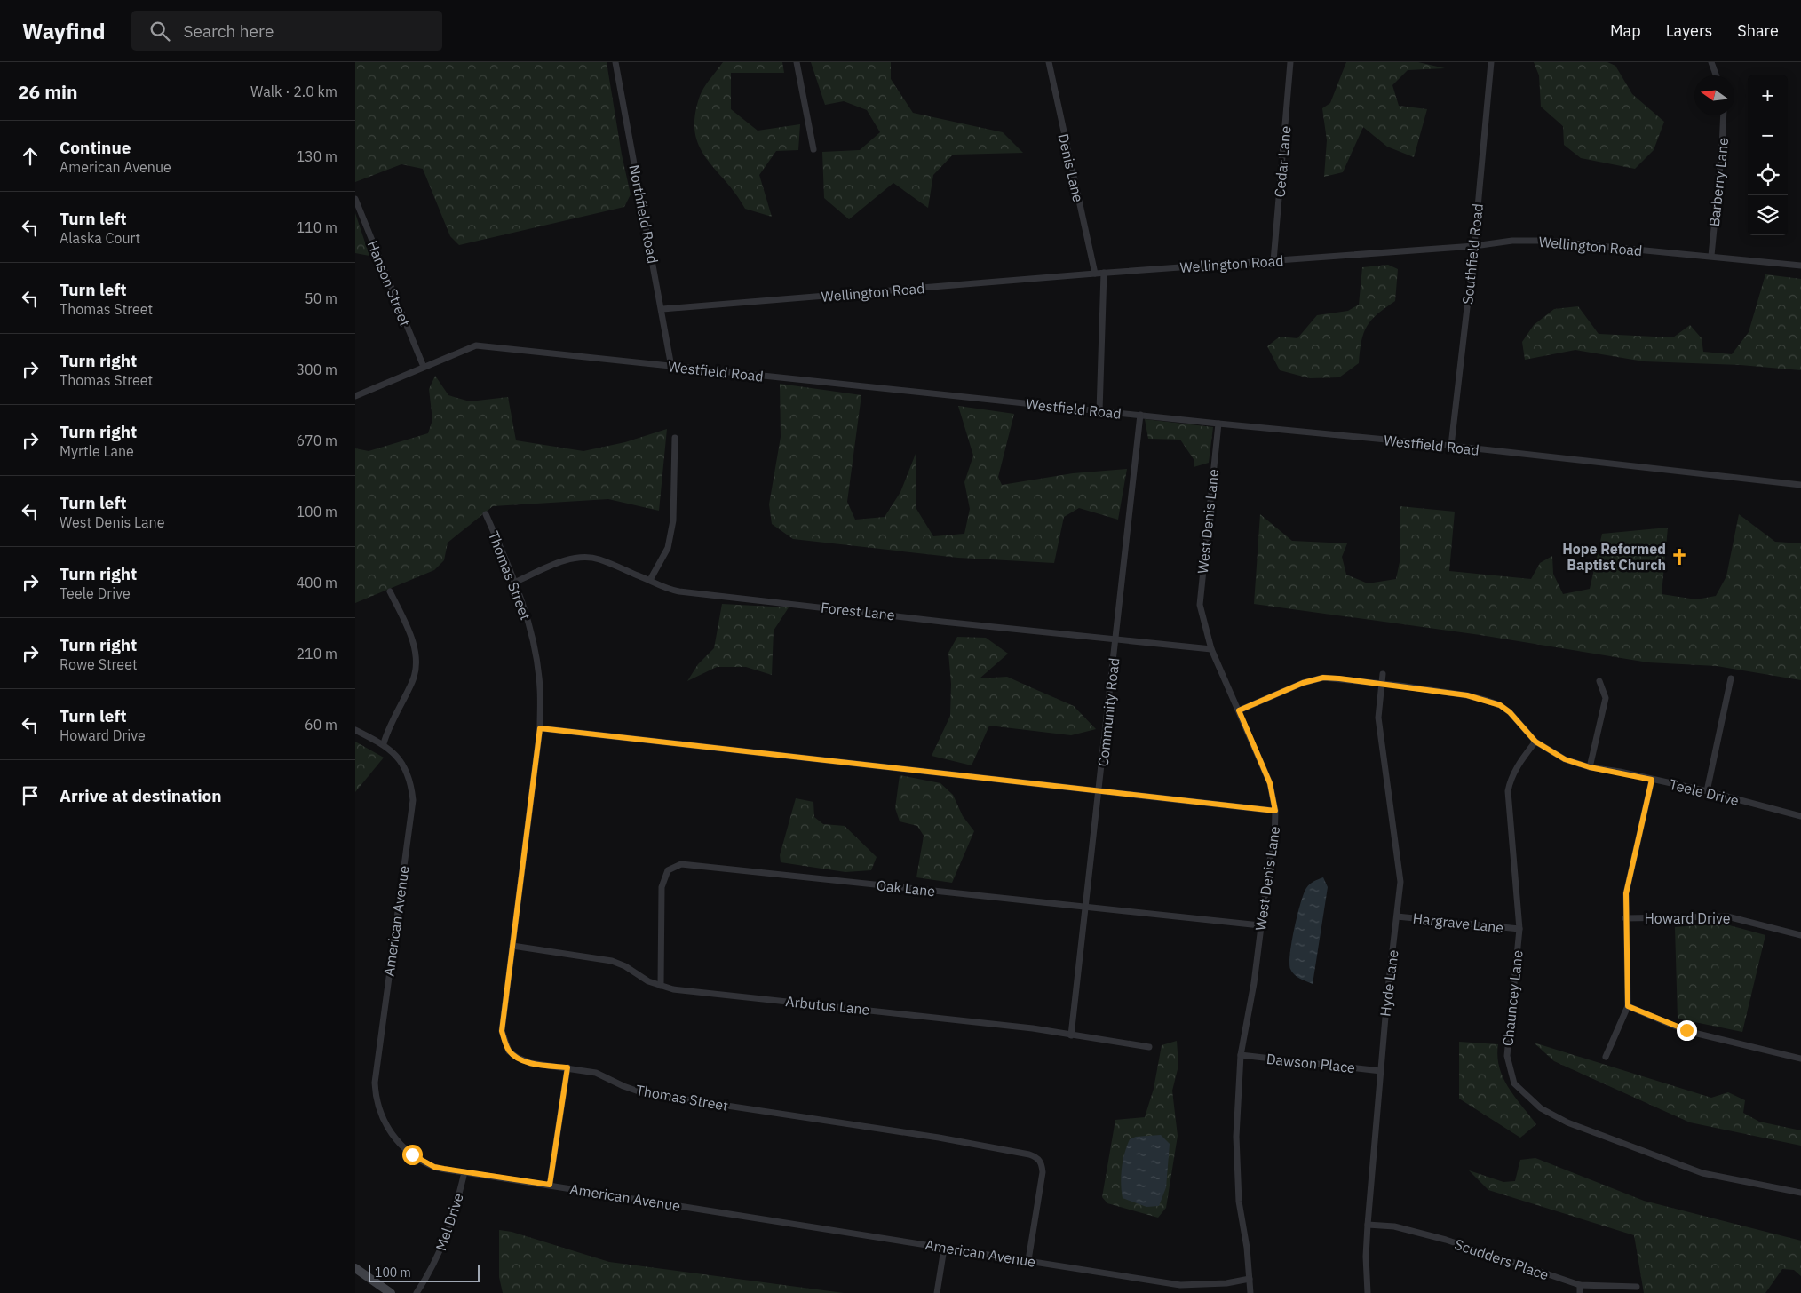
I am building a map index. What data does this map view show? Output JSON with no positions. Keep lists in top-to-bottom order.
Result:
{
  "streets": {
    "street": [
      "Cedar Lane",
      "Denis Lane",
      "Barberry Lane",
      "Northfield Road",
      "Wellington Road",
      "Southfield Road",
      "Hanson Street",
      "Westfield Road",
      "West Denis Lane",
      "Thomas Street",
      "Forest Lane",
      "Community Road",
      "Teele Drive",
      "Oak Lane",
      "Howard Drive",
      "American Avenue",
      "Hargrave Lane",
      "Hyde Lane",
      "Chauncey Lane",
      "Arbutus Lane",
      "Dawson Place",
      "Mel Drive",
      "Scudders Place"
    ]
  },
  "crossings": [
    ["Cedar Lane", "Wellington Road"],
    ["Denis Lane", "Wellington Road"],
    ["Barberry Lane", "Wellington Road"],
    ["Northfield Road", "Wellington Road"],
    ["Northfield Road", "Westfield Road"],
    ["Wellington Road", "Southfield Road"],
    ["Southfield Road", "Westfield Road"],
    ["Hanson Street", "Westfield Road"],
    ["Westfield Road", "West Denis Lane"],
    ["Westfield Road", "Community Road"],
    ["West Denis Lane", "Forest Lane"],
    ["West Denis Lane", "Teele Drive"],
    ["West Denis Lane", "Oak Lane"],
    ["West Denis Lane", "American Avenue"],
    ["West Denis Lane", "Dawson Place"],
    ["Thomas Street", "Forest Lane"],
    ["Thomas Street", "American Avenue"],
    ["Thomas Street", "Arbutus Lane"],
    ["Forest Lane", "Community Road"],
    ["Community Road", "Oak Lane"],
    ["Community Road", "Arbutus Lane"],
    ["Teele Drive", "Hyde Lane"],
    ["Teele Drive", "Chauncey Lane"],
    ["Oak Lane", "Arbutus Lane"],
    ["American Avenue", "Mel Drive"],
    ["Hargrave Lane", "Hyde Lane"],
    ["Hargrave Lane", "Chauncey Lane"],
    ["Hyde Lane", "Dawson Place"],
    ["Hyde Lane", "Scudders Place"]
  ],
  "places": {
    "church": ["Hope Reformed Baptist Church"]
  },
  "scale_bar": "100 m",
  "north": "left",
  "page": {
    "header": "Wayfind",
    "search": "Search here",
    "nav": ["Map", "Layers", "Share"],
    "heading": ["26 min", "Walk · 2.0 km"],
    "map_buttons": ["+", "−"],
    "list": [
      ["Continue", "American Avenue", "130 m"],
      ["Turn left", "Alaska Court", "110 m"],
      ["Turn left", "Thomas Street", "50 m"],
      ["Turn right", "Thomas Street", "300 m"],
      ["Turn right", "Myrtle Lane", "670 m"],
      ["Turn left", "West Denis Lane", "100 m"],
      ["Turn right", "Teele Drive", "400 m"],
      ["Turn right", "Rowe Street", "210 m"],
      ["Turn left", "Howard Drive", "60 m"],
      "Arrive at destination"
    ],
    "scale": "100 m"
  }
}
